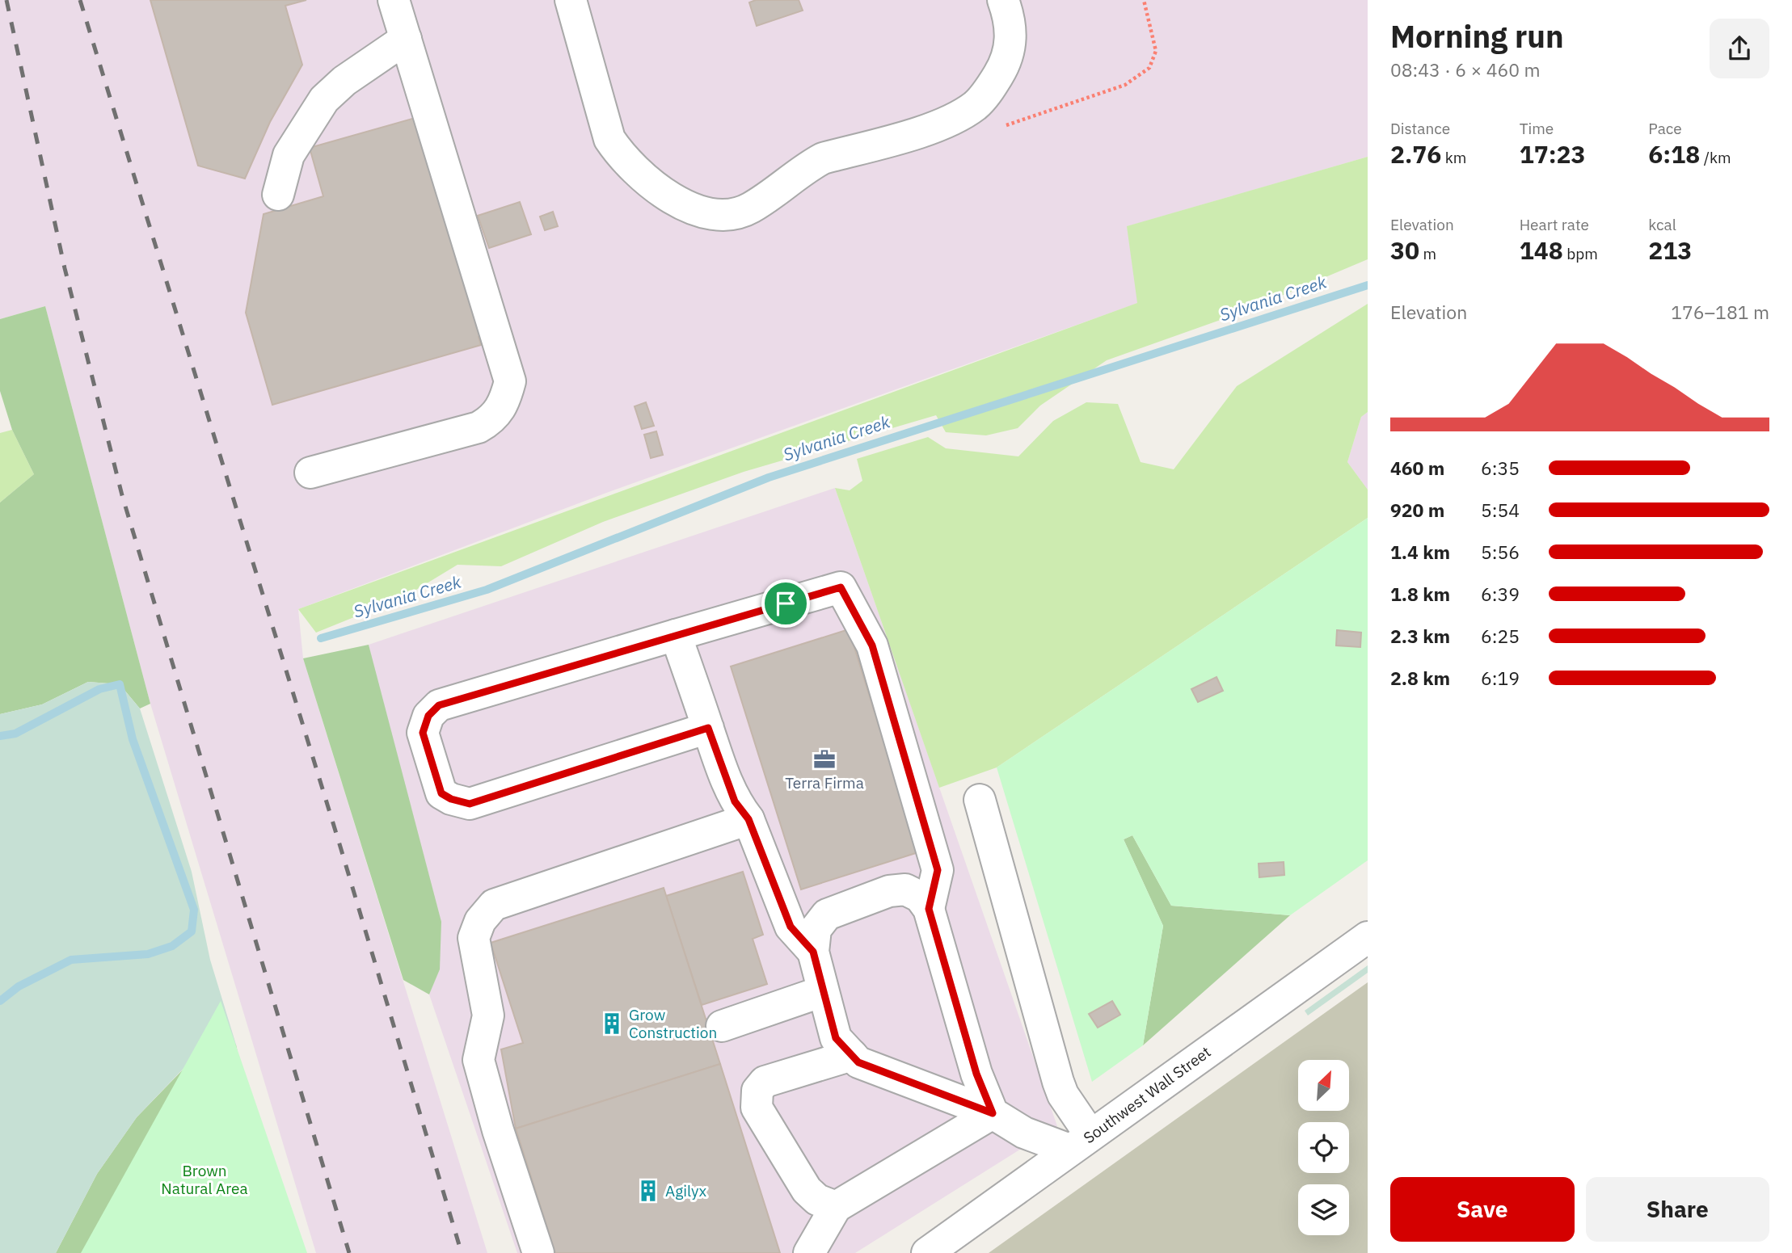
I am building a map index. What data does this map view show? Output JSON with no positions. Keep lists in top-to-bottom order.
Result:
{
  "streets": {
    "street": ["Southwest Wall Street"]
  },
  "water": ["Sylvania Creek"],
  "parks": ["Brown Natural Area"],
  "places": {
    "office": ["Terra Firma"],
    "building": ["Grow Construction", "Agilyx"]
  },
  "north": "top right",
  "page": {
    "heading": ["Morning run", "08:43 · 6 × 460 m"],
    "stats": [
      ["Distance", "2.76 km"],
      ["Time", "17:23"],
      ["Pace", "6:18 /km"],
      ["Elevation", "30 m"],
      ["Heart rate", "148 bpm"],
      ["kcal", "213"]
    ],
    "chart": ["Elevation", "176–181 m"],
    "list": [
      {
        "name": "460 m",
        "note": "6:35"
      },
      {
        "name": "920 m",
        "note": "5:54"
      },
      {
        "name": "1.4 km",
        "note": "5:56"
      },
      {
        "name": "1.8 km",
        "note": "6:39"
      },
      {
        "name": "2.3 km",
        "note": "6:25"
      },
      {
        "name": "2.8 km",
        "note": "6:19"
      }
    ],
    "buttons": ["Save", "Share"]
  }
}
